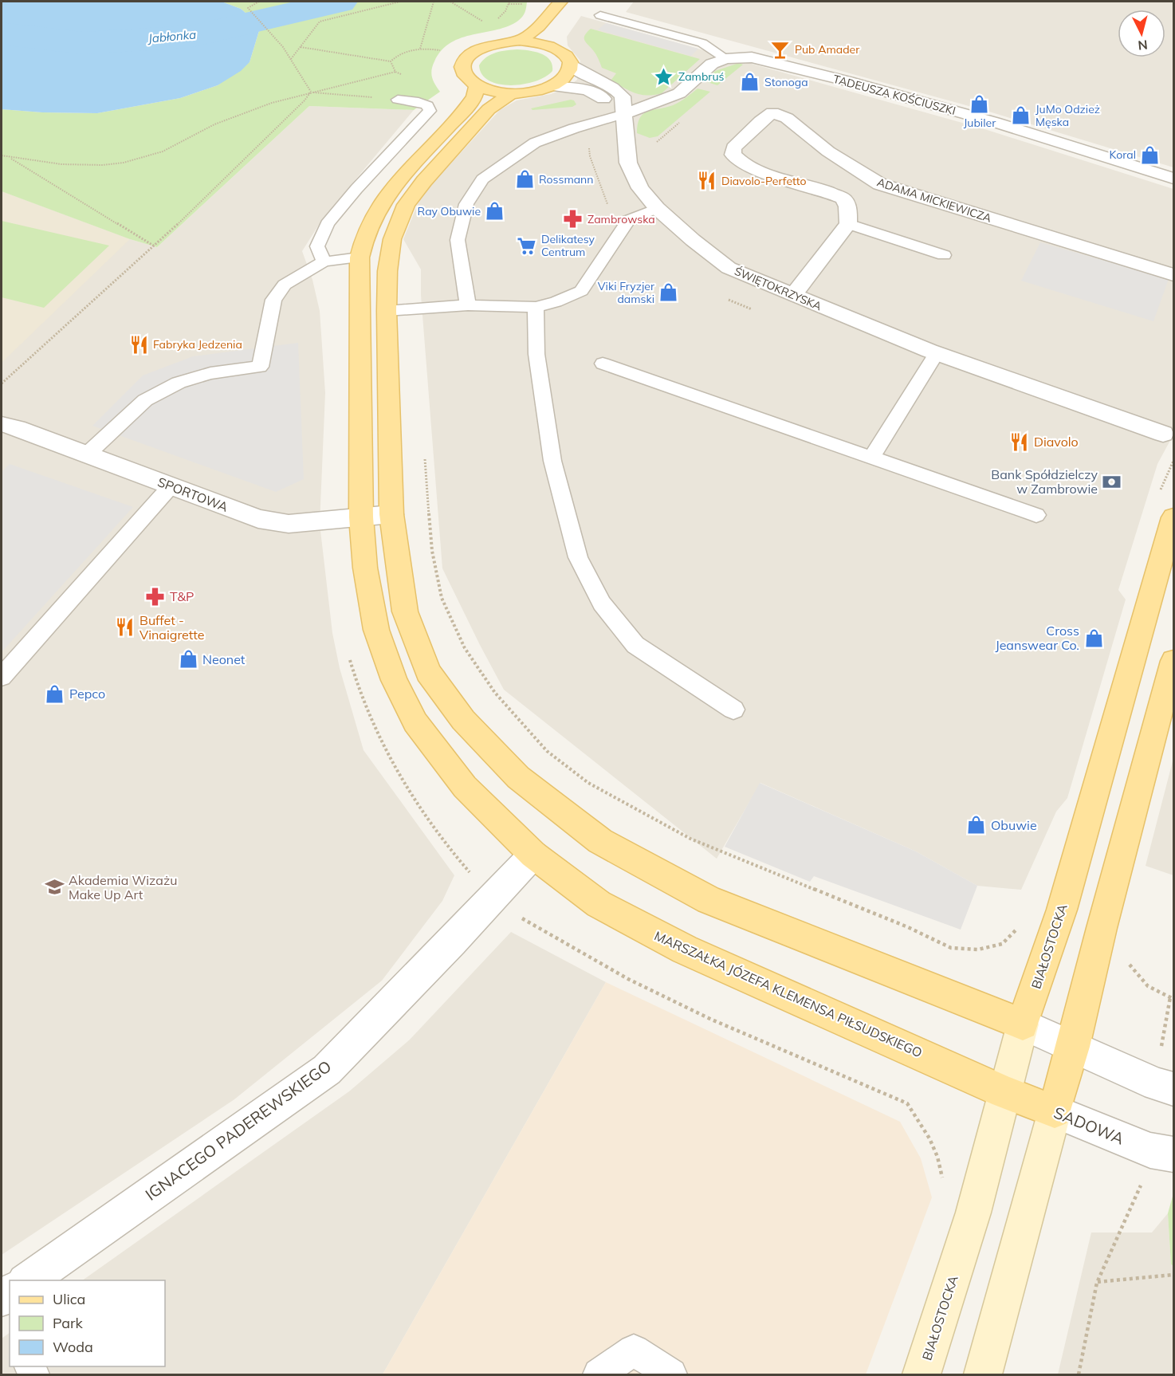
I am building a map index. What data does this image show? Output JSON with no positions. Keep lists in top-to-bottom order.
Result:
{
  "streets": {
    "main road": ["BIAŁOSTOCKA", "MARSZAŁKA JÓZEFA KLEMENSA PIŁSUDSKIEGO", "SADOWA"],
    "street": [
      "TADEUSZA KOŚCIUSZKI",
      "ADAMA MICKIEWICZA",
      "ŚWIĘTOKRZYSKA",
      "SPORTOWA",
      "IGNACEGO PADEREWSKIEGO"
    ]
  },
  "crossings": [
    ["TADEUSZA KOŚCIUSZKI", "ŚWIĘTOKRZYSKA"],
    ["SPORTOWA", "MARSZAŁKA JÓZEFA KLEMENSA PIŁSUDSKIEGO"],
    ["BIAŁOSTOCKA", "MARSZAŁKA JÓZEFA KLEMENSA PIŁSUDSKIEGO"],
    ["BIAŁOSTOCKA", "SADOWA"],
    ["MARSZAŁKA JÓZEFA KLEMENSA PIŁSUDSKIEGO", "SADOWA"],
    ["MARSZAŁKA JÓZEFA KLEMENSA PIŁSUDSKIEGO", "IGNACEGO PADEREWSKIEGO"]
  ],
  "water": ["Jabłonka"],
  "places": {
    "bar": ["Pub Amader"],
    "place": ["Zambruś"],
    "shop": [
      "Stonoga",
      "Jubiler",
      "JuMo Odzież Męska",
      "Koral",
      "Rossmann",
      "Ray Obuwie",
      "Viki Fryzjer damski",
      "Cross Jeanswear Co.",
      "Neonet",
      "Pepco",
      "Obuwie"
    ],
    "restaurant": [
      "Diavolo-Perfetto",
      "Fabryka Jedzenia",
      "Diavolo",
      "Buffet - Vinaigrette"
    ],
    "pharmacy": ["Zambrowska", "T&P"],
    "supermarket": ["Delikatesy Centrum"],
    "bank": ["Bank Spółdzielczy w Zambrowie"],
    "school or university": ["Akademia Wizażu Make Up Art"]
  },
  "legend": ["Ulica", "Park", "Woda"],
  "north": "bottom"
}
